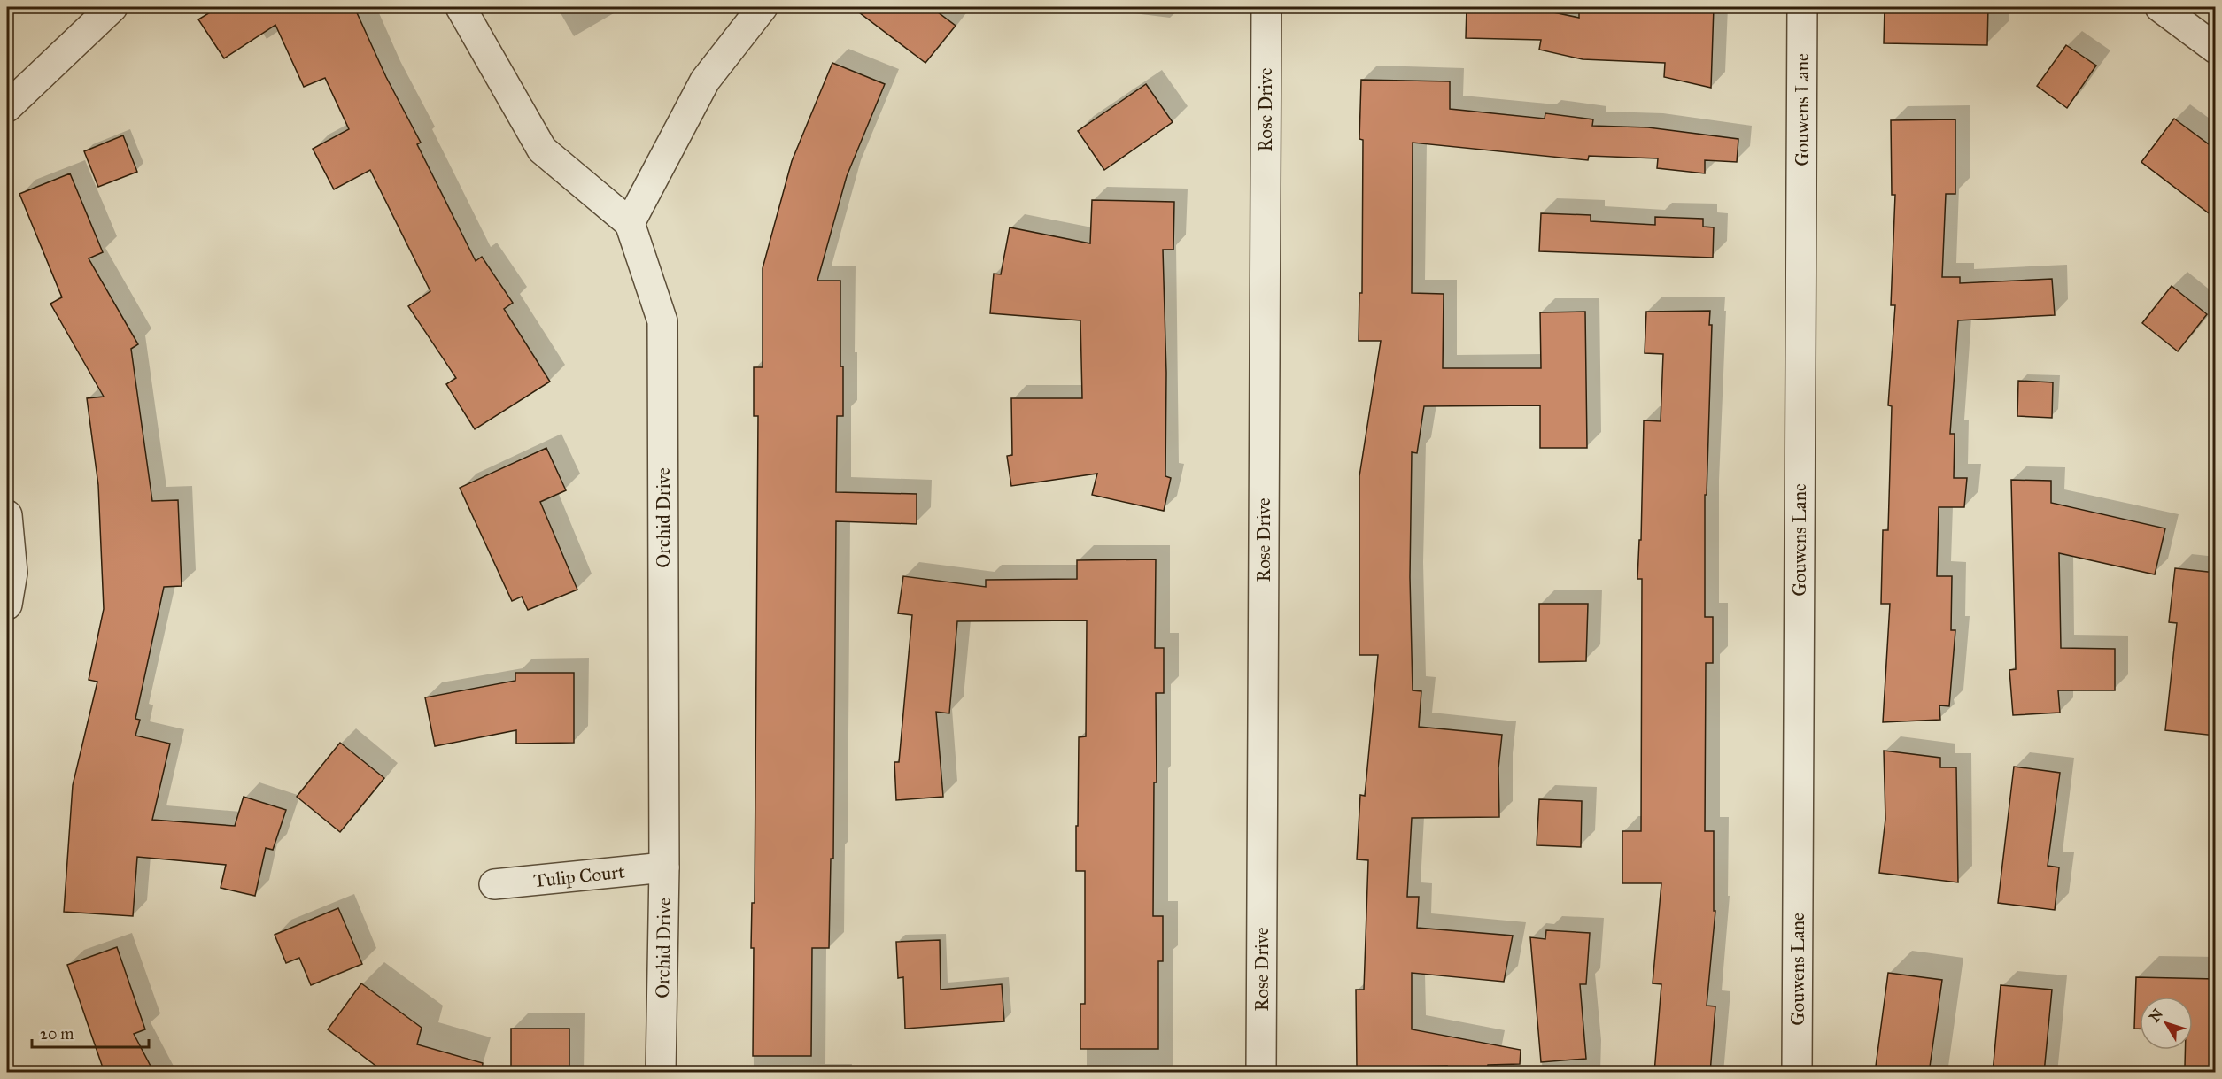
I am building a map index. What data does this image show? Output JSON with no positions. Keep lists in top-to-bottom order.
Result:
{
  "streets": {
    "street": [
      "Rose Drive",
      "Gouwens Lane",
      "Orchid Drive",
      "Tulip Court"
    ]
  },
  "crossings": [
    ["Orchid Drive", "Tulip Court"]
  ],
  "scale_bar": "20 m",
  "north": "top left"
}
